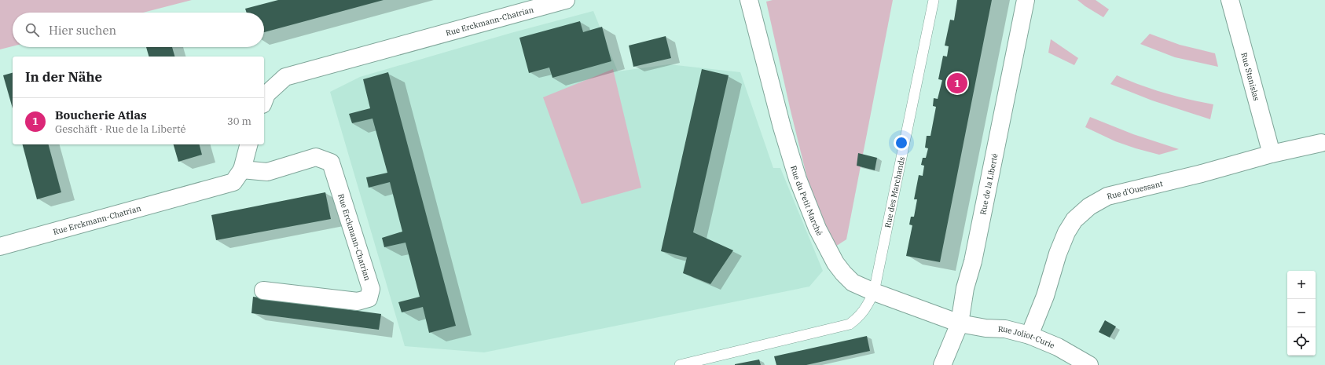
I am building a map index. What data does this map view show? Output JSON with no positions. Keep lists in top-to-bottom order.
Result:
{
  "streets": {
    "street": [
      "Rue Erckmann-Chatrian",
      "Rue Stanislas",
      "Rue de la Liberté",
      "Rue d'Ouessant",
      "Rue du Petit Marché",
      "Rue Joliot-Curie"
    ],
    "lane": ["Rue des Marchands"]
  },
  "crossings": [
    ["Rue Stanislas", "Rue d'Ouessant"],
    ["Rue de la Liberté", "Rue du Petit Marché"],
    ["Rue de la Liberté", "Rue Joliot-Curie"],
    ["Rue d'Ouessant", "Rue Joliot-Curie"],
    ["Rue des Marchands", "Rue du Petit Marché"],
    ["Rue du Petit Marché", "Rue Joliot-Curie"]
  ],
  "page": {
    "search": "Hier suchen",
    "heading": "In der Nähe",
    "pins": "1",
    "list": [
      {
        "mark": "1",
        "name": "Boucherie Atlas",
        "note": "Geschäft · Rue de la Liberté",
        "value": "30 m"
      }
    ],
    "map_buttons": ["+", "−"]
  }
}
